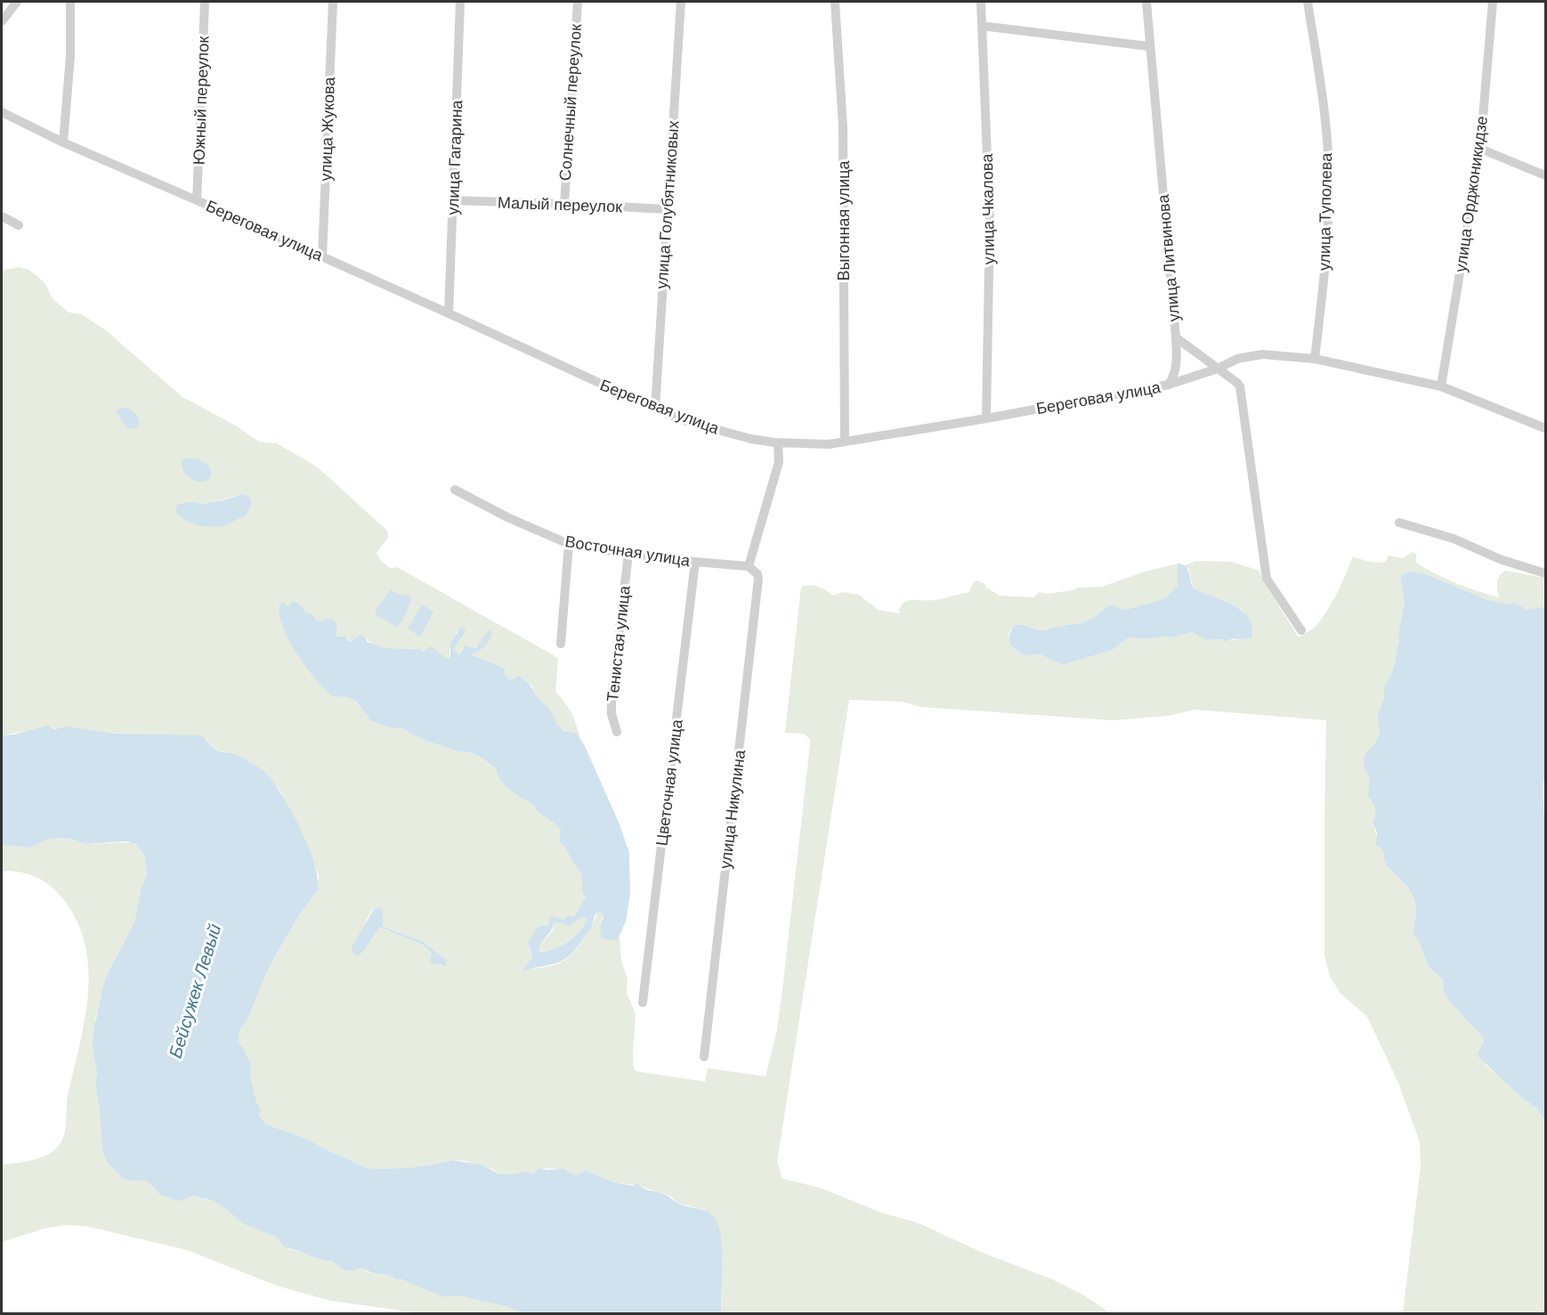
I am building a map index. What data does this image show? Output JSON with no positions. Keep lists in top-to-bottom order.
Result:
{
  "streets": {
    "street": [
      "Южный переулок",
      "Солнечный переулок",
      "улица Жукова",
      "улица Гагарина",
      "улица Орджоникидзе",
      "Малый переулок",
      "улица Голубятниковых",
      "улица Чкалова",
      "улица Туполева",
      "Выгонная улица",
      "Береговая улица",
      "улица Литвинова",
      "Восточная улица",
      "Тенистая улица",
      "Цветочная улица",
      "улица Никулина"
    ]
  },
  "crossings": [
    ["Южный переулок", "Береговая улица"],
    ["Солнечный переулок", "Малый переулок"],
    ["улица Жукова", "Береговая улица"],
    ["улица Гагарина", "Малый переулок"],
    ["улица Гагарина", "Береговая улица"],
    ["улица Орджоникидзе", "Береговая улица"],
    ["Малый переулок", "улица Голубятниковых"],
    ["улица Голубятниковых", "Береговая улица"],
    ["улица Чкалова", "Береговая улица"],
    ["улица Туполева", "Береговая улица"],
    ["Выгонная улица", "Береговая улица"],
    ["Береговая улица", "улица Литвинова"],
    ["Восточная улица", "Тенистая улица"],
    ["Восточная улица", "Цветочная улица"],
    ["Восточная улица", "улица Никулина"]
  ],
  "water": ["Бейсужек Левый"]
}
